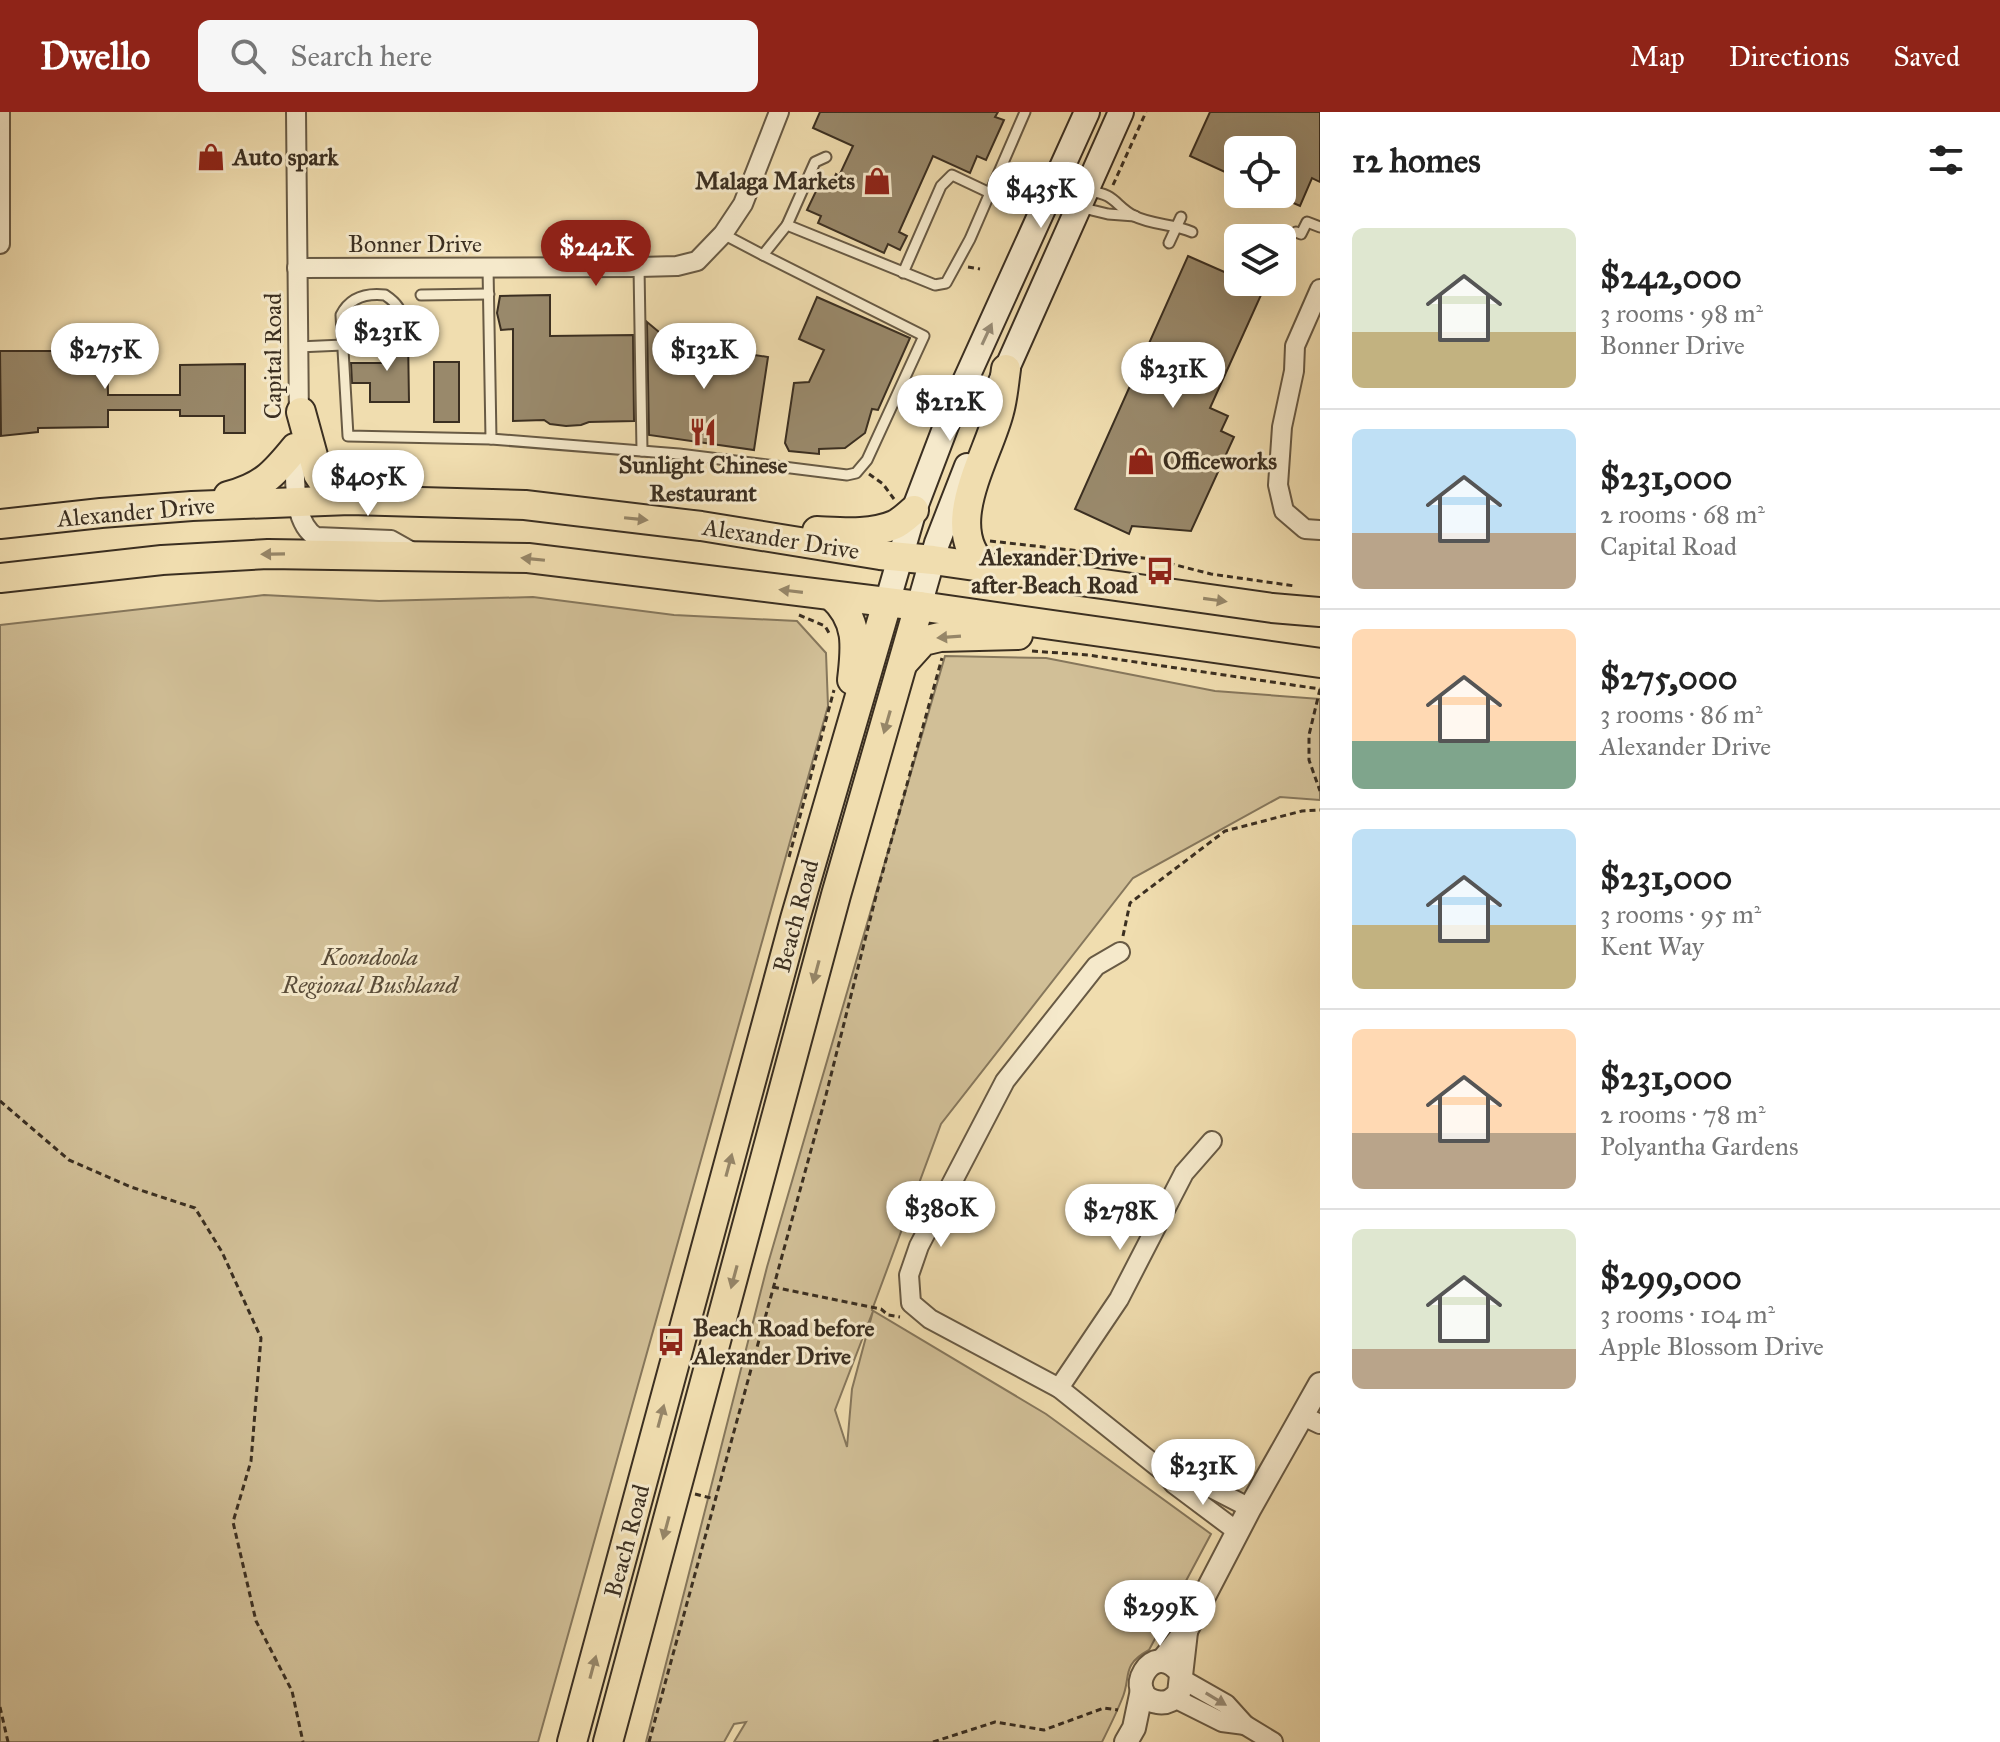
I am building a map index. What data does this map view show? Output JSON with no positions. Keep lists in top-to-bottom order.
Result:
{
  "streets": {
    "main road": ["Alexander Drive", "Beach Road"],
    "street": ["Bonner Drive", "Capital Road"]
  },
  "crossings": [
    ["Bonner Drive", "Capital Road"],
    ["Capital Road", "Alexander Drive"],
    ["Alexander Drive", "Beach Road"]
  ],
  "parks": ["Koondoola Regional Bushland"],
  "places": {
    "shop": ["Auto spark", "Malaga Markets", "Officeworks"],
    "restaurant": ["Sunlight Chinese Restaurant"],
    "bus stop": ["Alexander Drive after Beach Road", "Beach Road before Alexander Drive"]
  },
  "page": {
    "header": "Dwello",
    "search": "Search here",
    "nav": ["Map", "Directions", "Saved"],
    "heading": "12 homes",
    "price": [
      "$435K",
      "$242K",
      "$231K",
      "$275K",
      "$132K",
      "$231K",
      "$212K",
      "$405K",
      "$380K",
      "$278K",
      "$231K",
      "$299K"
    ],
    "list": [
      {
        "name": "$242,000",
        "note": "3 rooms · 98 m² · Bonner Drive"
      },
      {
        "name": "$231,000",
        "note": "2 rooms · 68 m² · Capital Road"
      },
      {
        "name": "$275,000",
        "note": "3 rooms · 86 m² · Alexander Drive"
      },
      {
        "name": "$231,000",
        "note": "3 rooms · 95 m² · Kent Way"
      },
      {
        "name": "$231,000",
        "note": "2 rooms · 78 m² · Polyantha Gardens"
      },
      {
        "name": "$299,000",
        "note": "3 rooms · 104 m² · Apple Blossom Drive"
      }
    ]
  }
}
